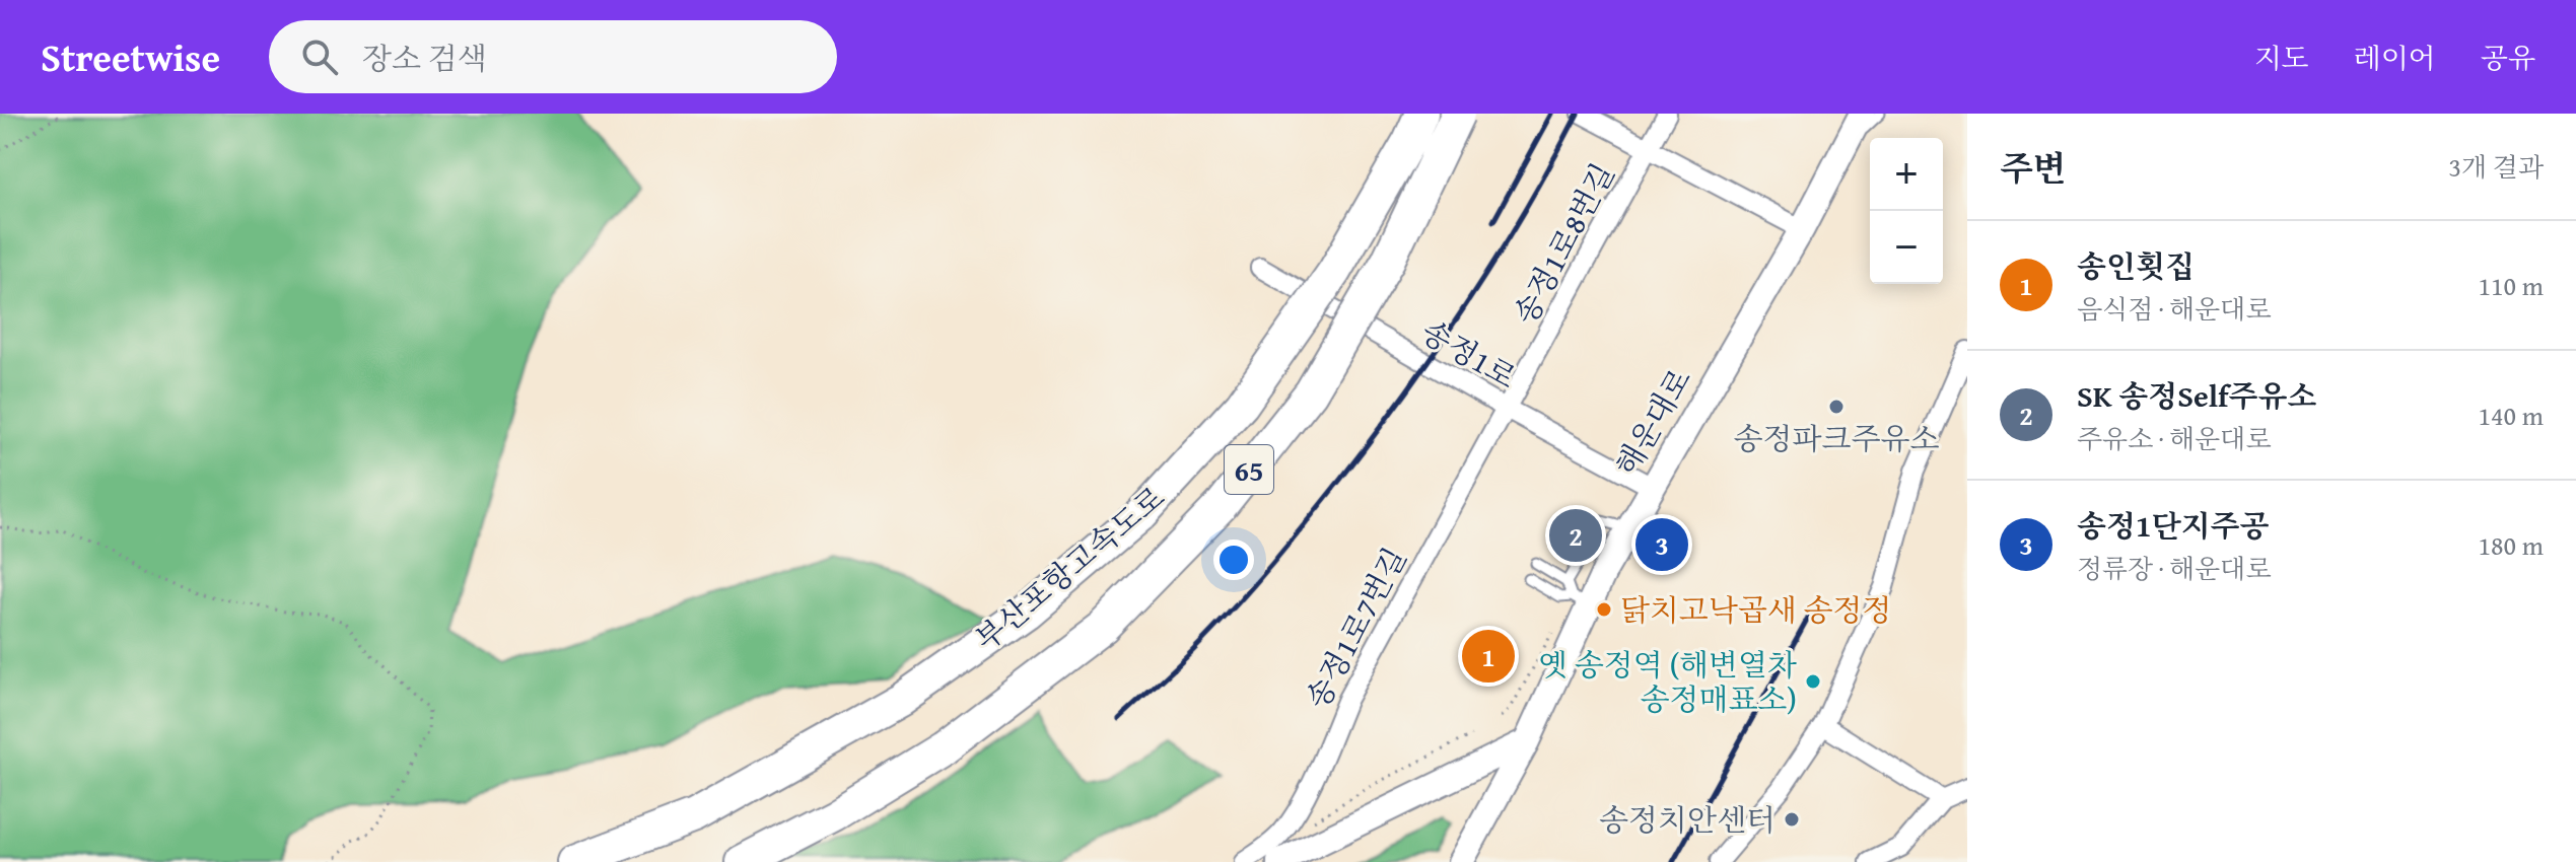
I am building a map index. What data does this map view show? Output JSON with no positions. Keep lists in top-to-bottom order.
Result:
{
  "streets": {
    "highway": ["65", "부산포항고속도로"],
    "main road": ["해운대로"],
    "street": ["송정1로8번길", "송정1로", "송정1로7번길"]
  },
  "crossings": [
    ["송정1로8번길", "송정1로"],
    ["송정1로8번길", "송정1로7번길"],
    ["송정1로", "해운대로"],
    ["송정1로", "송정1로7번길"]
  ],
  "places": [
    "송정파크주유소",
    "닭치고낙곱새 송정정",
    "옛 송정역 (해변열차 송정매표소)",
    "송정치안센터"
  ],
  "page": {
    "header": "Streetwise",
    "search": "장소 검색",
    "nav": ["지도", "레이어", "공유"],
    "heading": ["주변", "3개 결과"],
    "map_buttons": ["+", "−"],
    "list": [
      {
        "mark": "1",
        "name": "송인횟집",
        "note": "음식점 · 해운대로",
        "value": "110 m"
      },
      {
        "mark": "2",
        "name": "SK 송정Self주유소",
        "note": "주유소 · 해운대로",
        "value": "140 m"
      },
      {
        "mark": "3",
        "name": "송정1단지주공",
        "note": "정류장 · 해운대로",
        "value": "180 m"
      }
    ],
    "pins": ["2", "3", "1"]
  }
}
